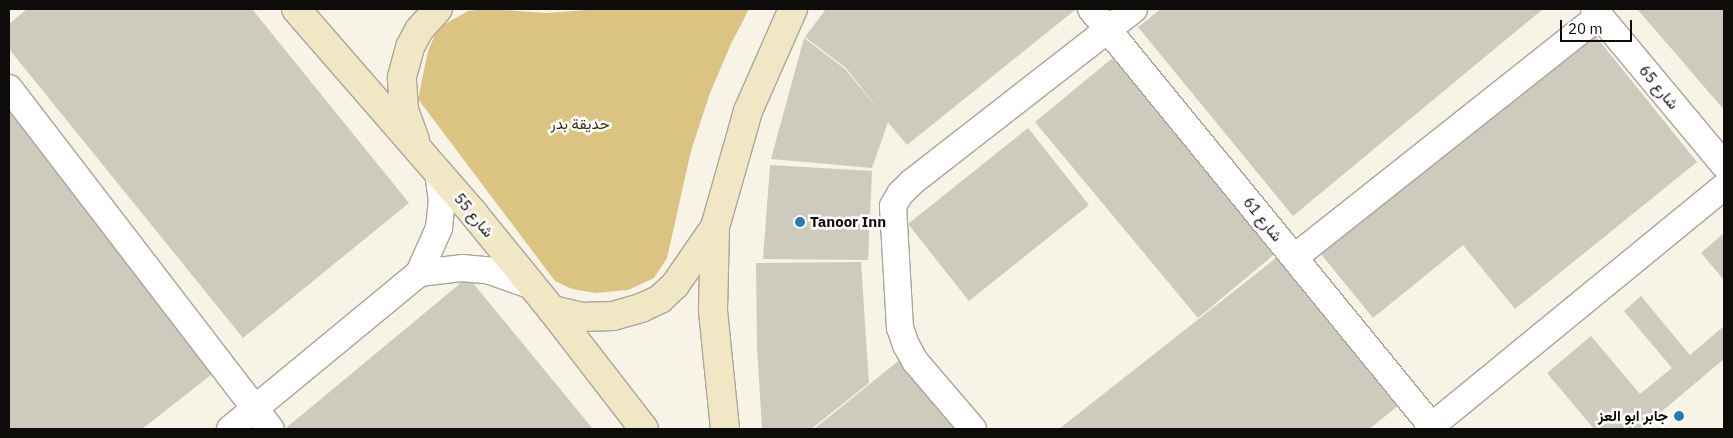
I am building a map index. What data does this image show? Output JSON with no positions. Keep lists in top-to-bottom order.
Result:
{
  "streets": {
    "street": ["شارع 65", "شارع 55", "شارع 61"]
  },
  "parks": ["حديقة بدر"],
  "places": ["Tanoor Inn", "جابر ابو العز"],
  "scale_bar": "20 m"
}
